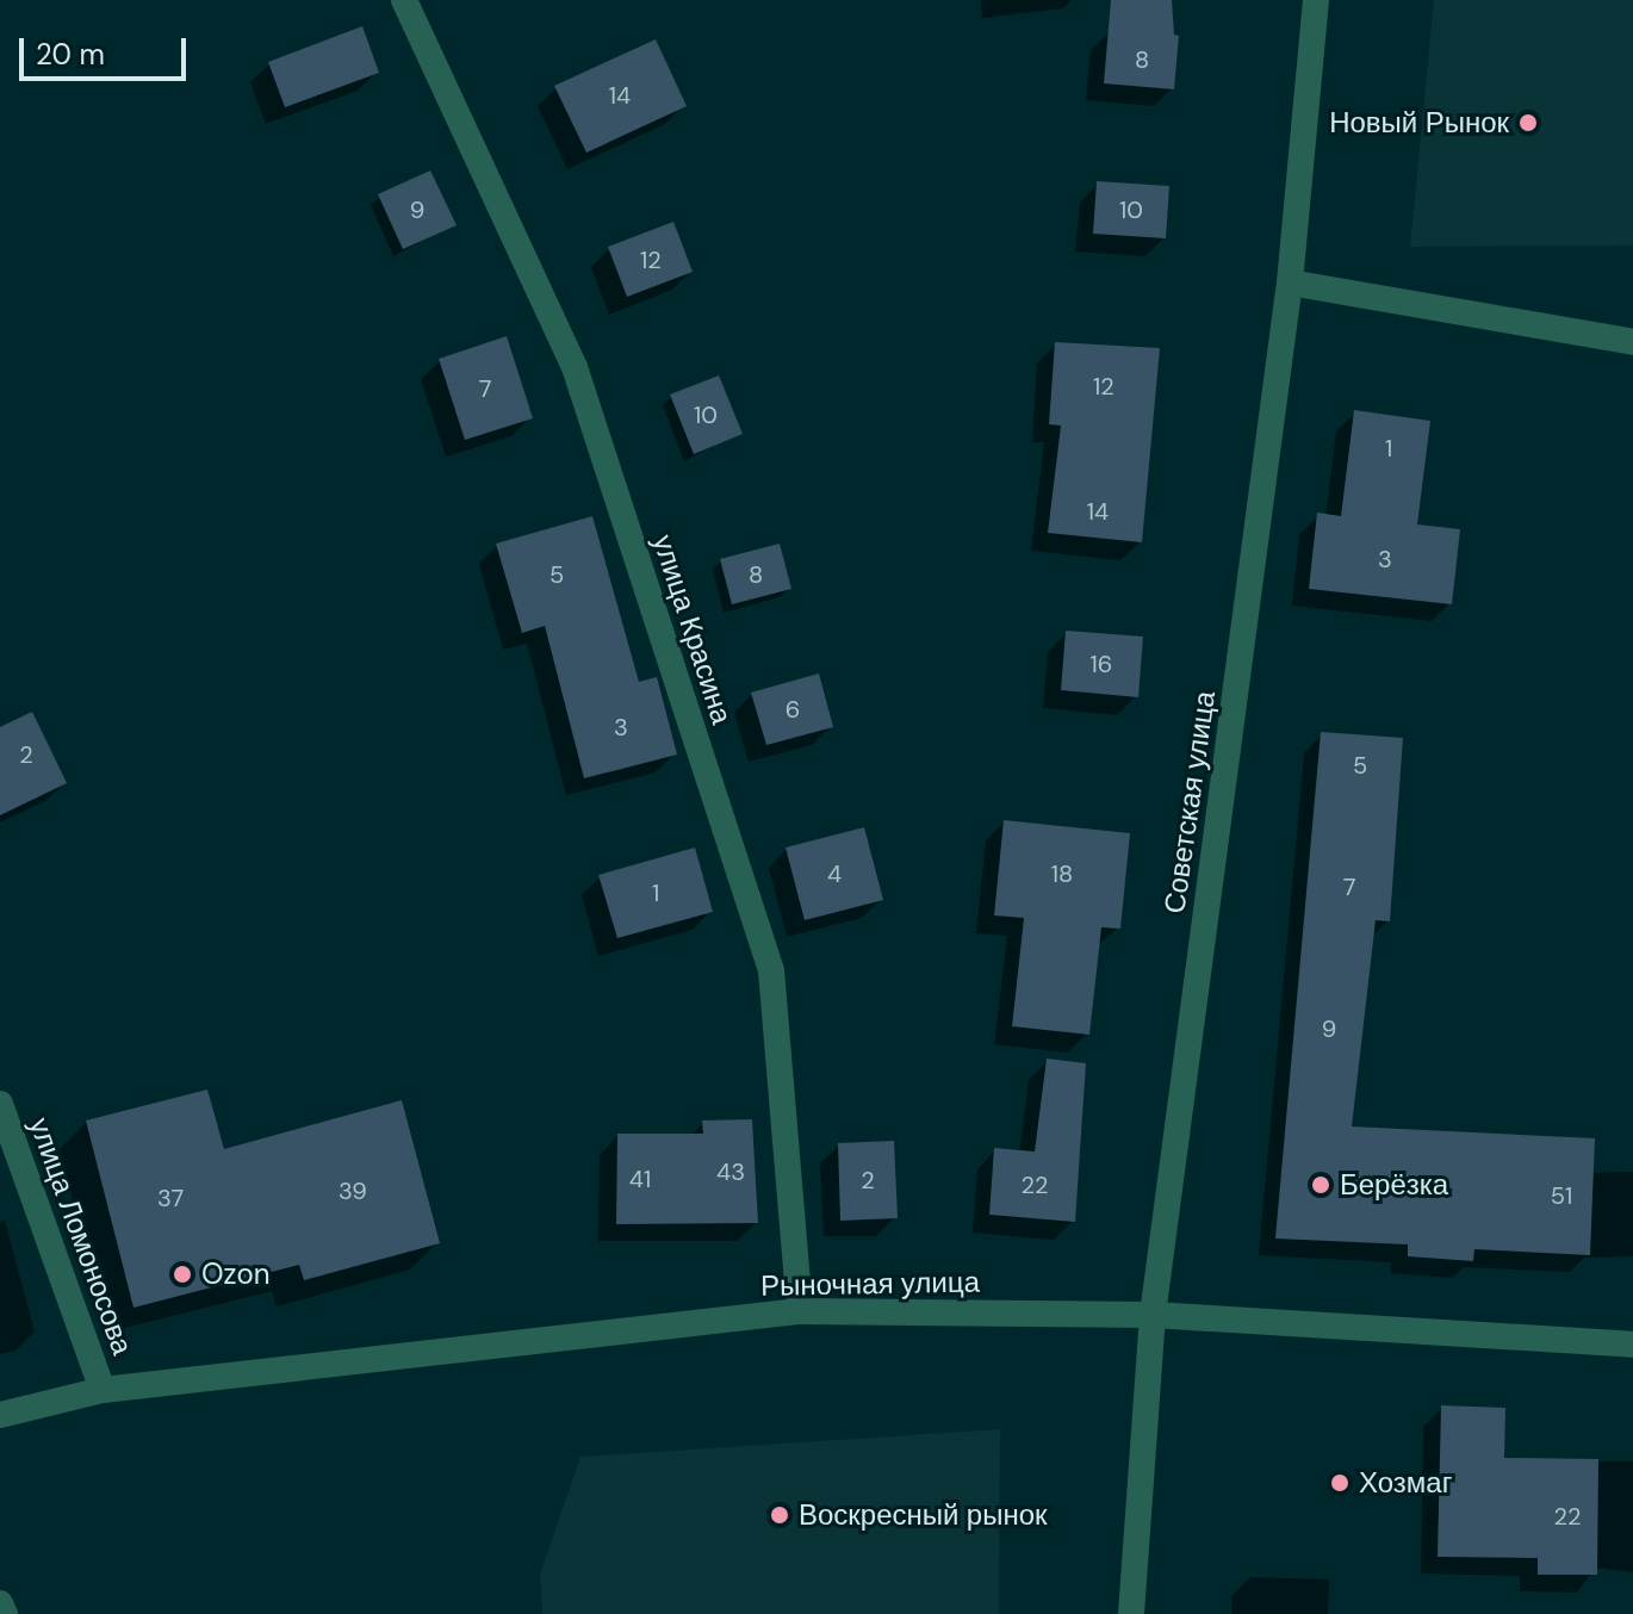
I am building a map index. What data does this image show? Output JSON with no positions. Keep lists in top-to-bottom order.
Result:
{
  "streets": {
    "street": [
      "улица Красина",
      "Советская улица",
      "улица Ломоносова",
      "Рыночная улица"
    ]
  },
  "crossings": [
    ["улица Красина", "Рыночная улица"],
    ["Советская улица", "Рыночная улица"],
    ["улица Ломоносова", "Рыночная улица"]
  ],
  "places": [
    "Новый Рынок",
    "Берёзка",
    "Ozon",
    "Хозмаг",
    "Воскресный рынок"
  ],
  "house_numbers": [
    "8",
    "14",
    "9",
    "10",
    "12",
    "12",
    "7",
    "10",
    "1",
    "14",
    "3",
    "5",
    "8",
    "16",
    "6",
    "3",
    "2",
    "5",
    "4",
    "18",
    "7",
    "1",
    "9",
    "43",
    "41",
    "2",
    "22",
    "39",
    "51",
    "37",
    "22"
  ],
  "scale_bar": "20 m"
}
